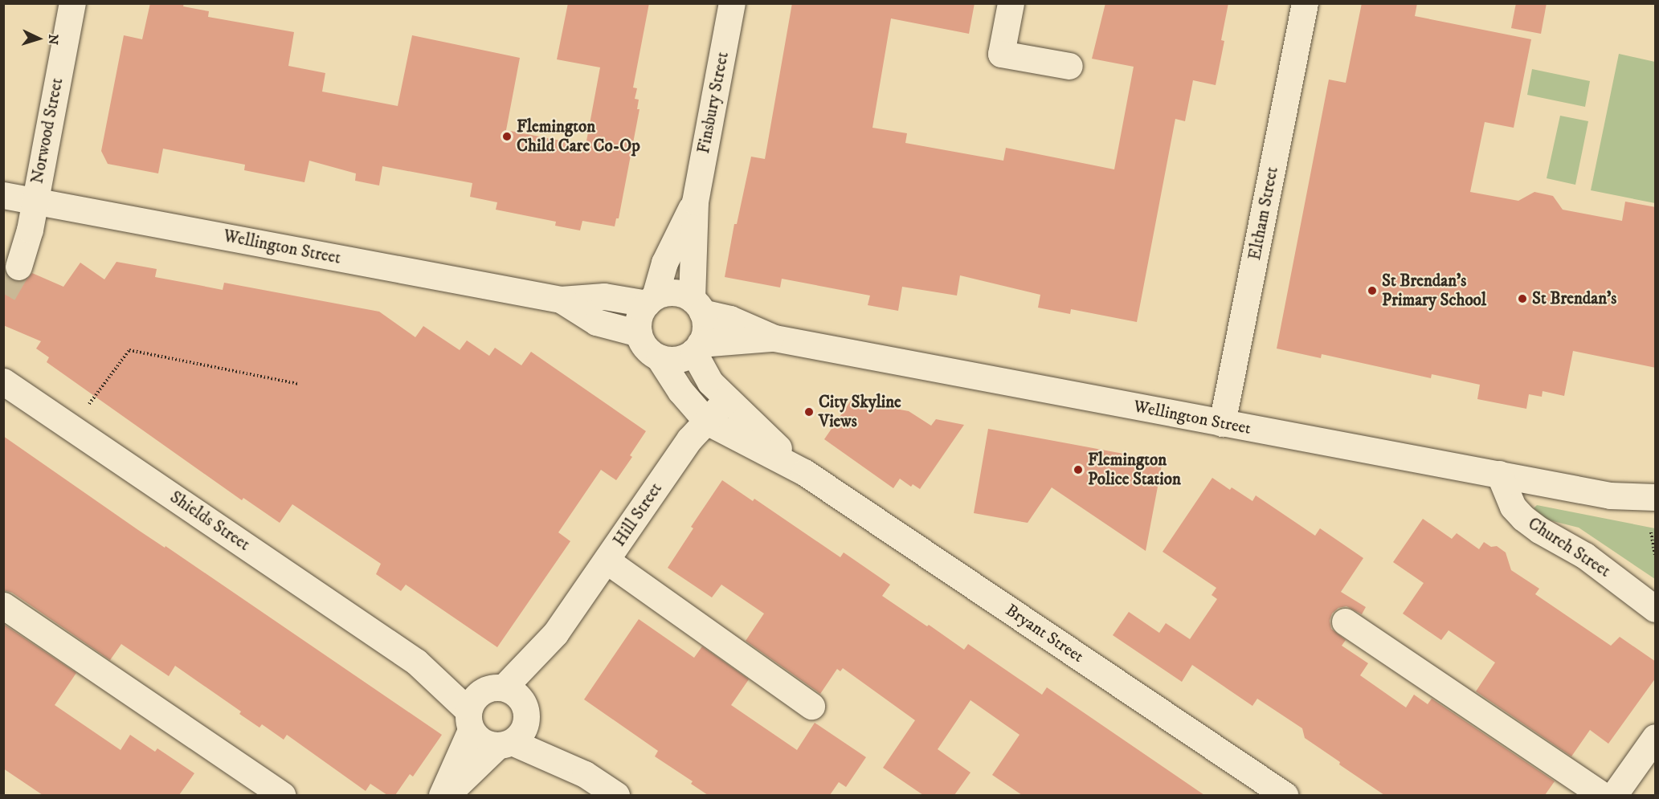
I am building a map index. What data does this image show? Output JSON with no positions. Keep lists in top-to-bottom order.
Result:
{
  "streets": {
    "street": [
      "Finsbury Street",
      "Norwood Street",
      "Eltham Street",
      "Wellington Street",
      "Hill Street",
      "Shields Street",
      "Church Street",
      "Bryant Street"
    ]
  },
  "crossings": [
    ["Finsbury Street", "Wellington Street"],
    ["Finsbury Street", "Bryant Street"],
    ["Norwood Street", "Wellington Street"],
    ["Eltham Street", "Wellington Street"],
    ["Wellington Street", "Church Street"],
    ["Wellington Street", "Bryant Street"],
    ["Hill Street", "Shields Street"],
    ["Hill Street", "Bryant Street"]
  ],
  "places": [
    "Flemington Child Care Co-Op",
    "St Brendan's Primary School",
    "St Brendan's",
    "City Skyline Views",
    "Flemington Police Station"
  ],
  "north": "right"
}
